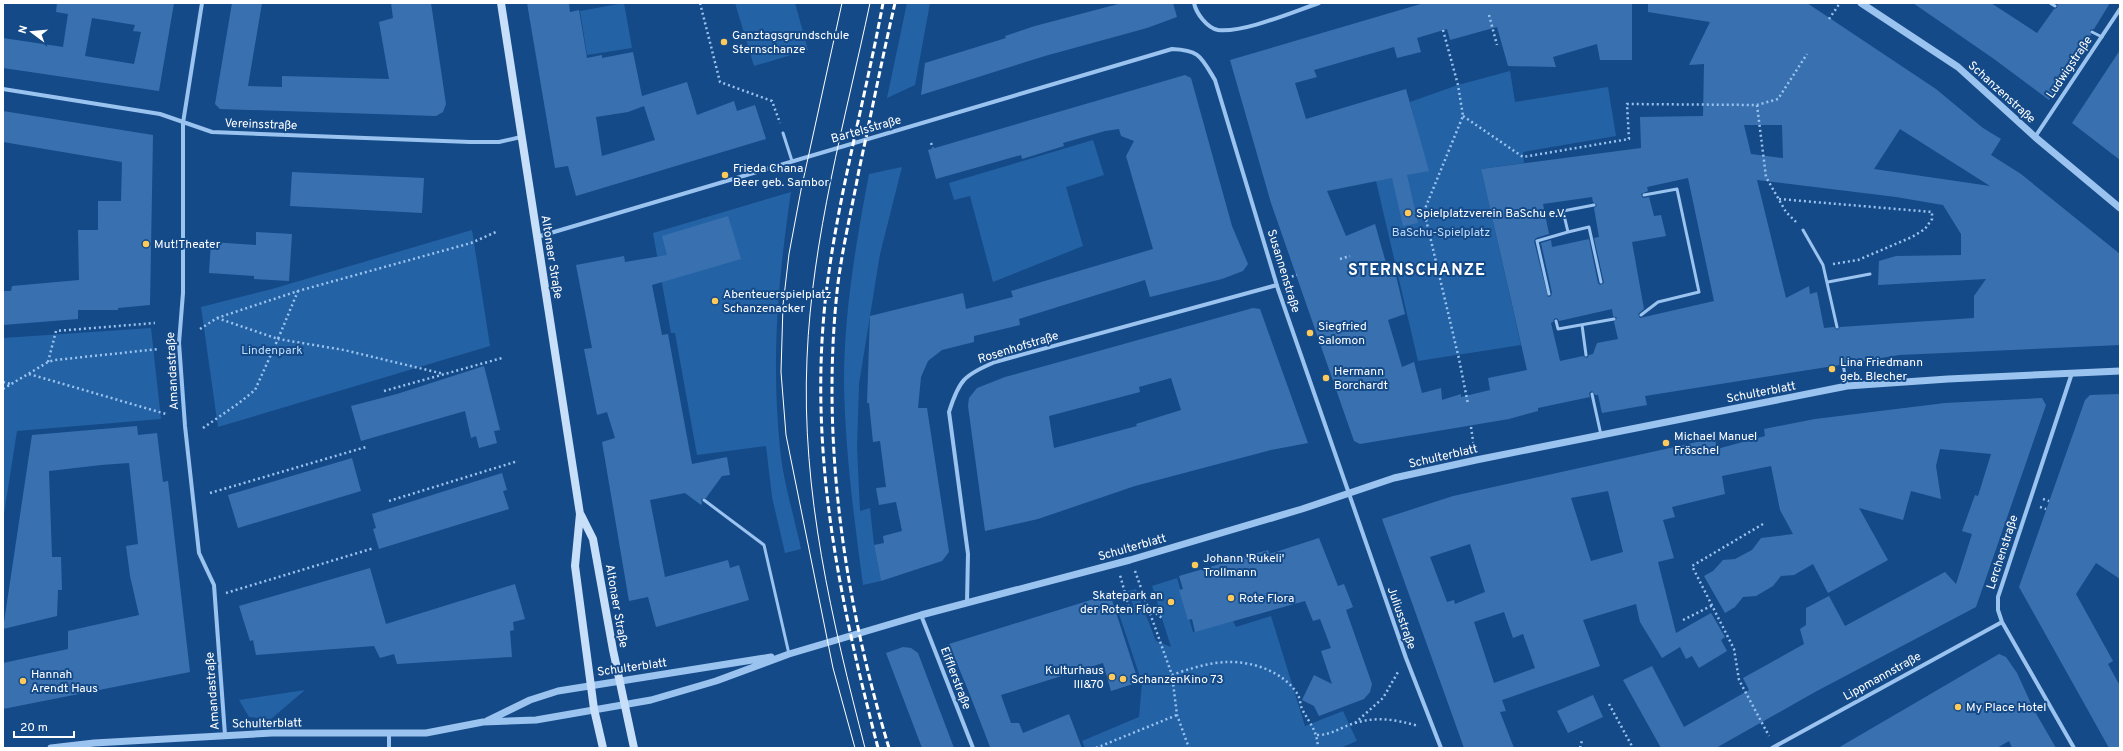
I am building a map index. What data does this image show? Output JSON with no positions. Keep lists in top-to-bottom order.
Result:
{
  "streets": {
    "main road": ["Altonaer Straße"],
    "street": [
      "Ludwigstraße",
      "Schanzenstraße",
      "Vereinsstraße",
      "Bartelsstraße",
      "Susannenstraße",
      "Rosenhofstraße",
      "Amandastraße",
      "Schulterblatt",
      "Lerchenstraße",
      "Juliusstraße",
      "Lippmannstraße",
      "Eifflerstraße"
    ]
  },
  "crossings": [
    ["Ludwigstraße", "Schanzenstraße"],
    ["Vereinsstraße", "Altonaer Straße"],
    ["Vereinsstraße", "Amandastraße"],
    ["Bartelsstraße", "Altonaer Straße"],
    ["Bartelsstraße", "Susannenstraße"],
    ["Altonaer Straße", "Schulterblatt"],
    ["Susannenstraße", "Rosenhofstraße"],
    ["Susannenstraße", "Schulterblatt"],
    ["Susannenstraße", "Juliusstraße"],
    ["Rosenhofstraße", "Schulterblatt"],
    ["Amandastraße", "Schulterblatt"],
    ["Schulterblatt", "Lerchenstraße"],
    ["Schulterblatt", "Juliusstraße"],
    ["Schulterblatt", "Eifflerstraße"],
    ["Lerchenstraße", "Lippmannstraße"]
  ],
  "districts": ["STERNSCHANZE"],
  "parks": ["BaSchu-Spielplatz", "Lindenpark"],
  "places": [
    "Ganztagsgrundschule Sternschanze",
    "Frieda Chana Beer geb. Sambor",
    "Spielplatzverein BaSchu e.V.",
    "Mut!Theater",
    "Abenteuerspielplatz Schanzenacker",
    "Siegfried Salomon",
    "Lina Friedmann geb. Blecher",
    "Hermann Borchardt",
    "Michael Manuel Fröschel",
    "Johann 'Rukeli' Trollmann",
    "Rote Flora",
    "Skatepark an der Roten Flora",
    "Kulturhaus III&70",
    "SchanzenKino 73",
    "Hannah Arendt Haus",
    "My Place Hotel"
  ],
  "scale_bar": "20 m",
  "north": "left"
}
